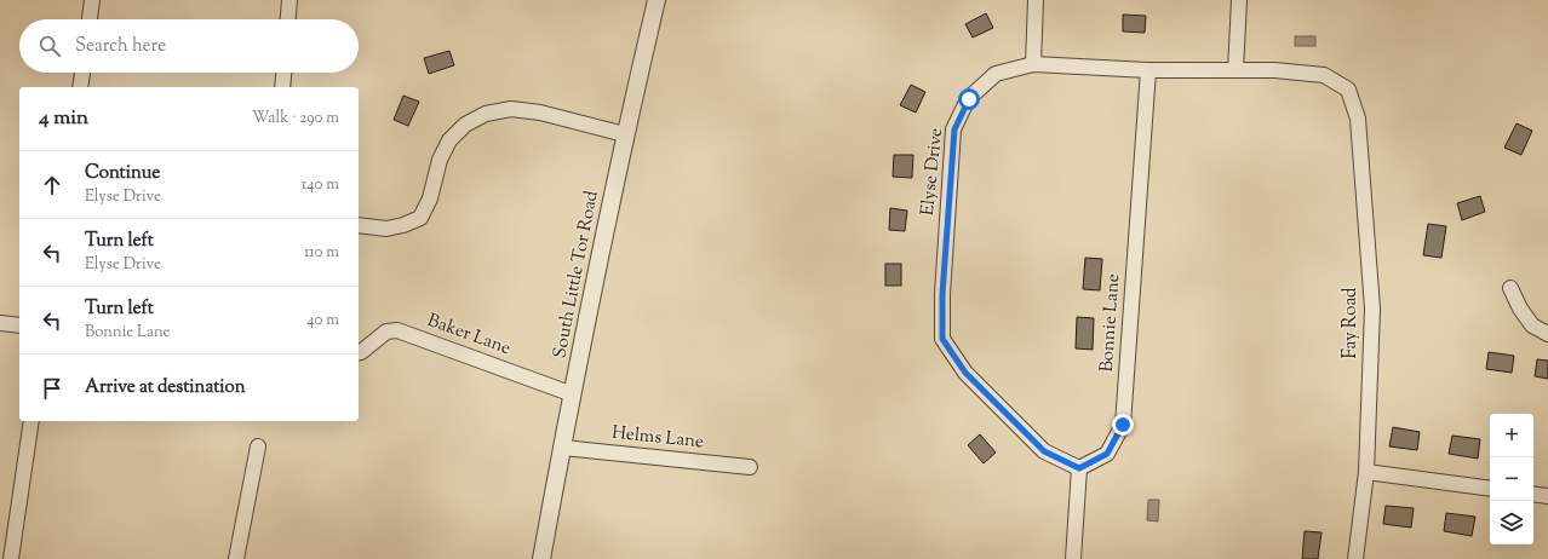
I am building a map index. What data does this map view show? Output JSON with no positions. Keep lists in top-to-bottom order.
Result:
{
  "streets": {
    "street": [
      "Elyse Drive",
      "South Little Tor Road",
      "Bonnie Lane",
      "Fay Road",
      "Baker Lane",
      "Helms Lane"
    ]
  },
  "crossings": [
    ["Elyse Drive", "Bonnie Lane"],
    ["Elyse Drive", "Fay Road"],
    ["South Little Tor Road", "Baker Lane"],
    ["South Little Tor Road", "Helms Lane"]
  ],
  "page": {
    "search": "Search here",
    "heading": ["4 min", "Walk · 290 m"],
    "list": [
      ["Continue", "Elyse Drive", "140 m"],
      ["Turn left", "Elyse Drive", "110 m"],
      ["Turn left", "Bonnie Lane", "40 m"],
      "Arrive at destination"
    ],
    "map_buttons": ["+", "−"]
  }
}
